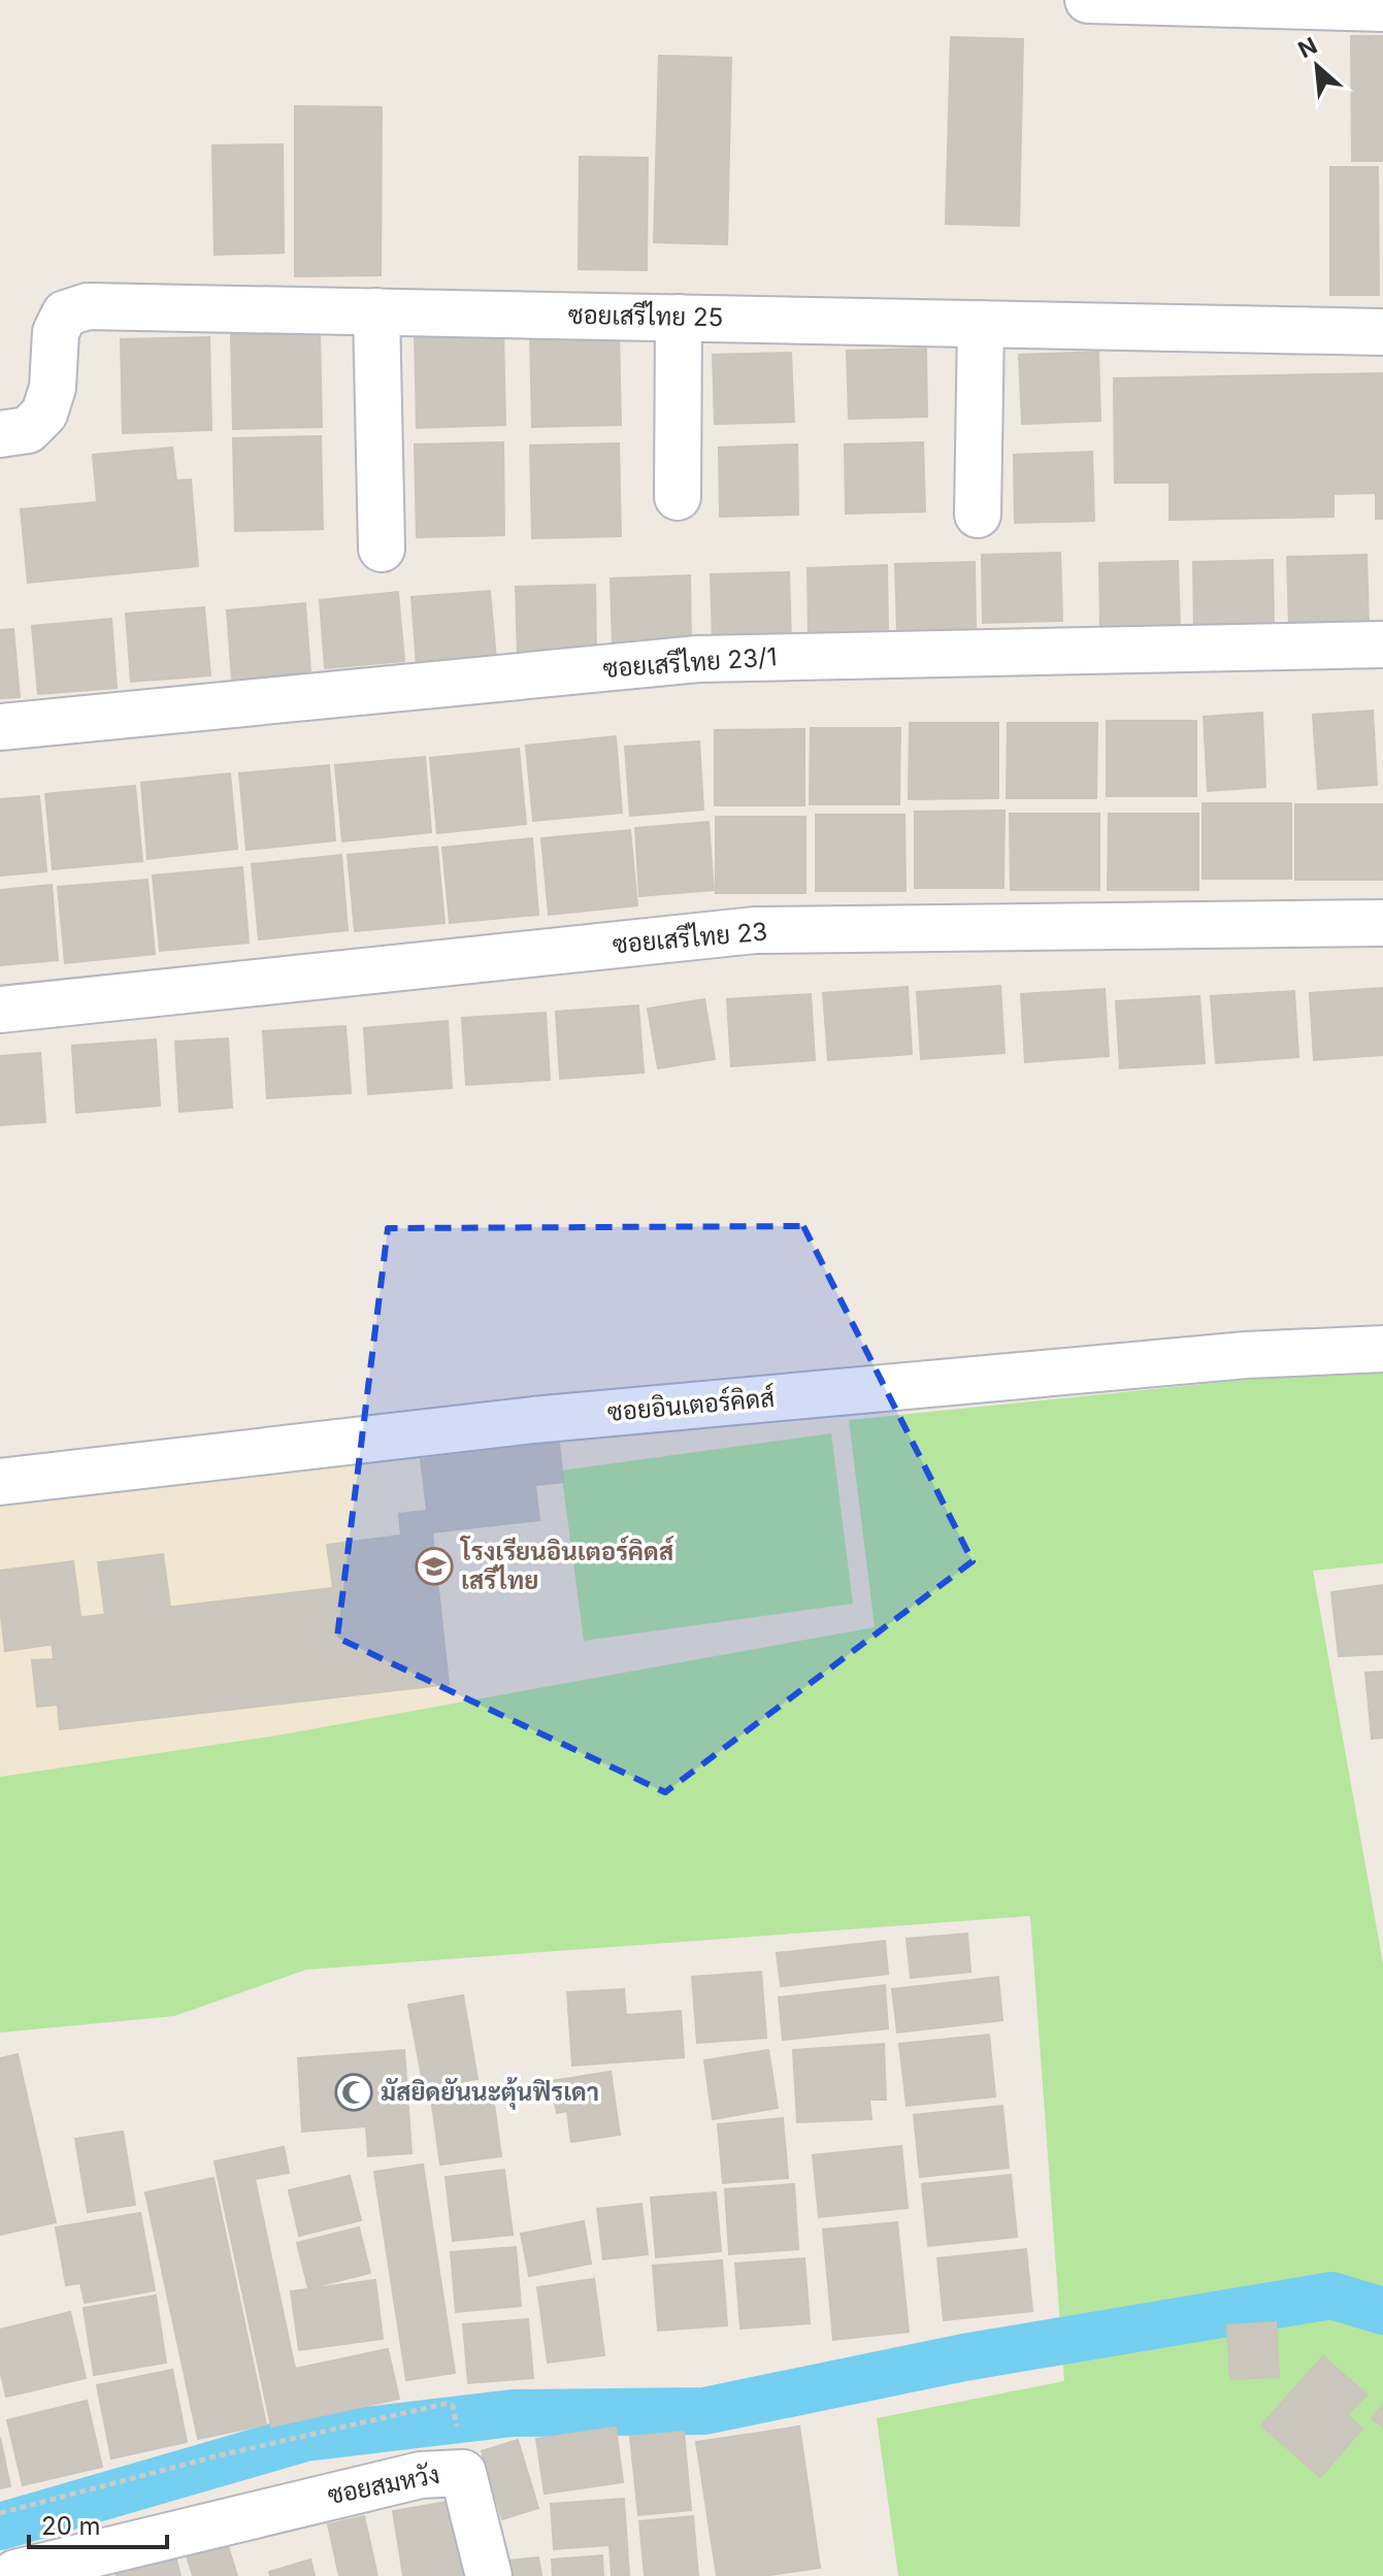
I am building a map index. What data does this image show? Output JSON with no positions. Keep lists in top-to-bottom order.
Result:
{
  "streets": {
    "street": [
      "ซอยเสรีไทย 25",
      "ซอยเสรีไทย 23/1",
      "ซอยเสรีไทย 23",
      "ซอยอินเตอร์คิดส์",
      "ซอยสมหวัง"
    ]
  },
  "places": {
    "school or university": ["โรงเรียนอินเตอร์คิดส์ เสรีไทย"],
    "mosque": ["มัสยิดยันนะตุ้นฟิรเดา"]
  },
  "scale_bar": "20 m",
  "north": "top left"
}
